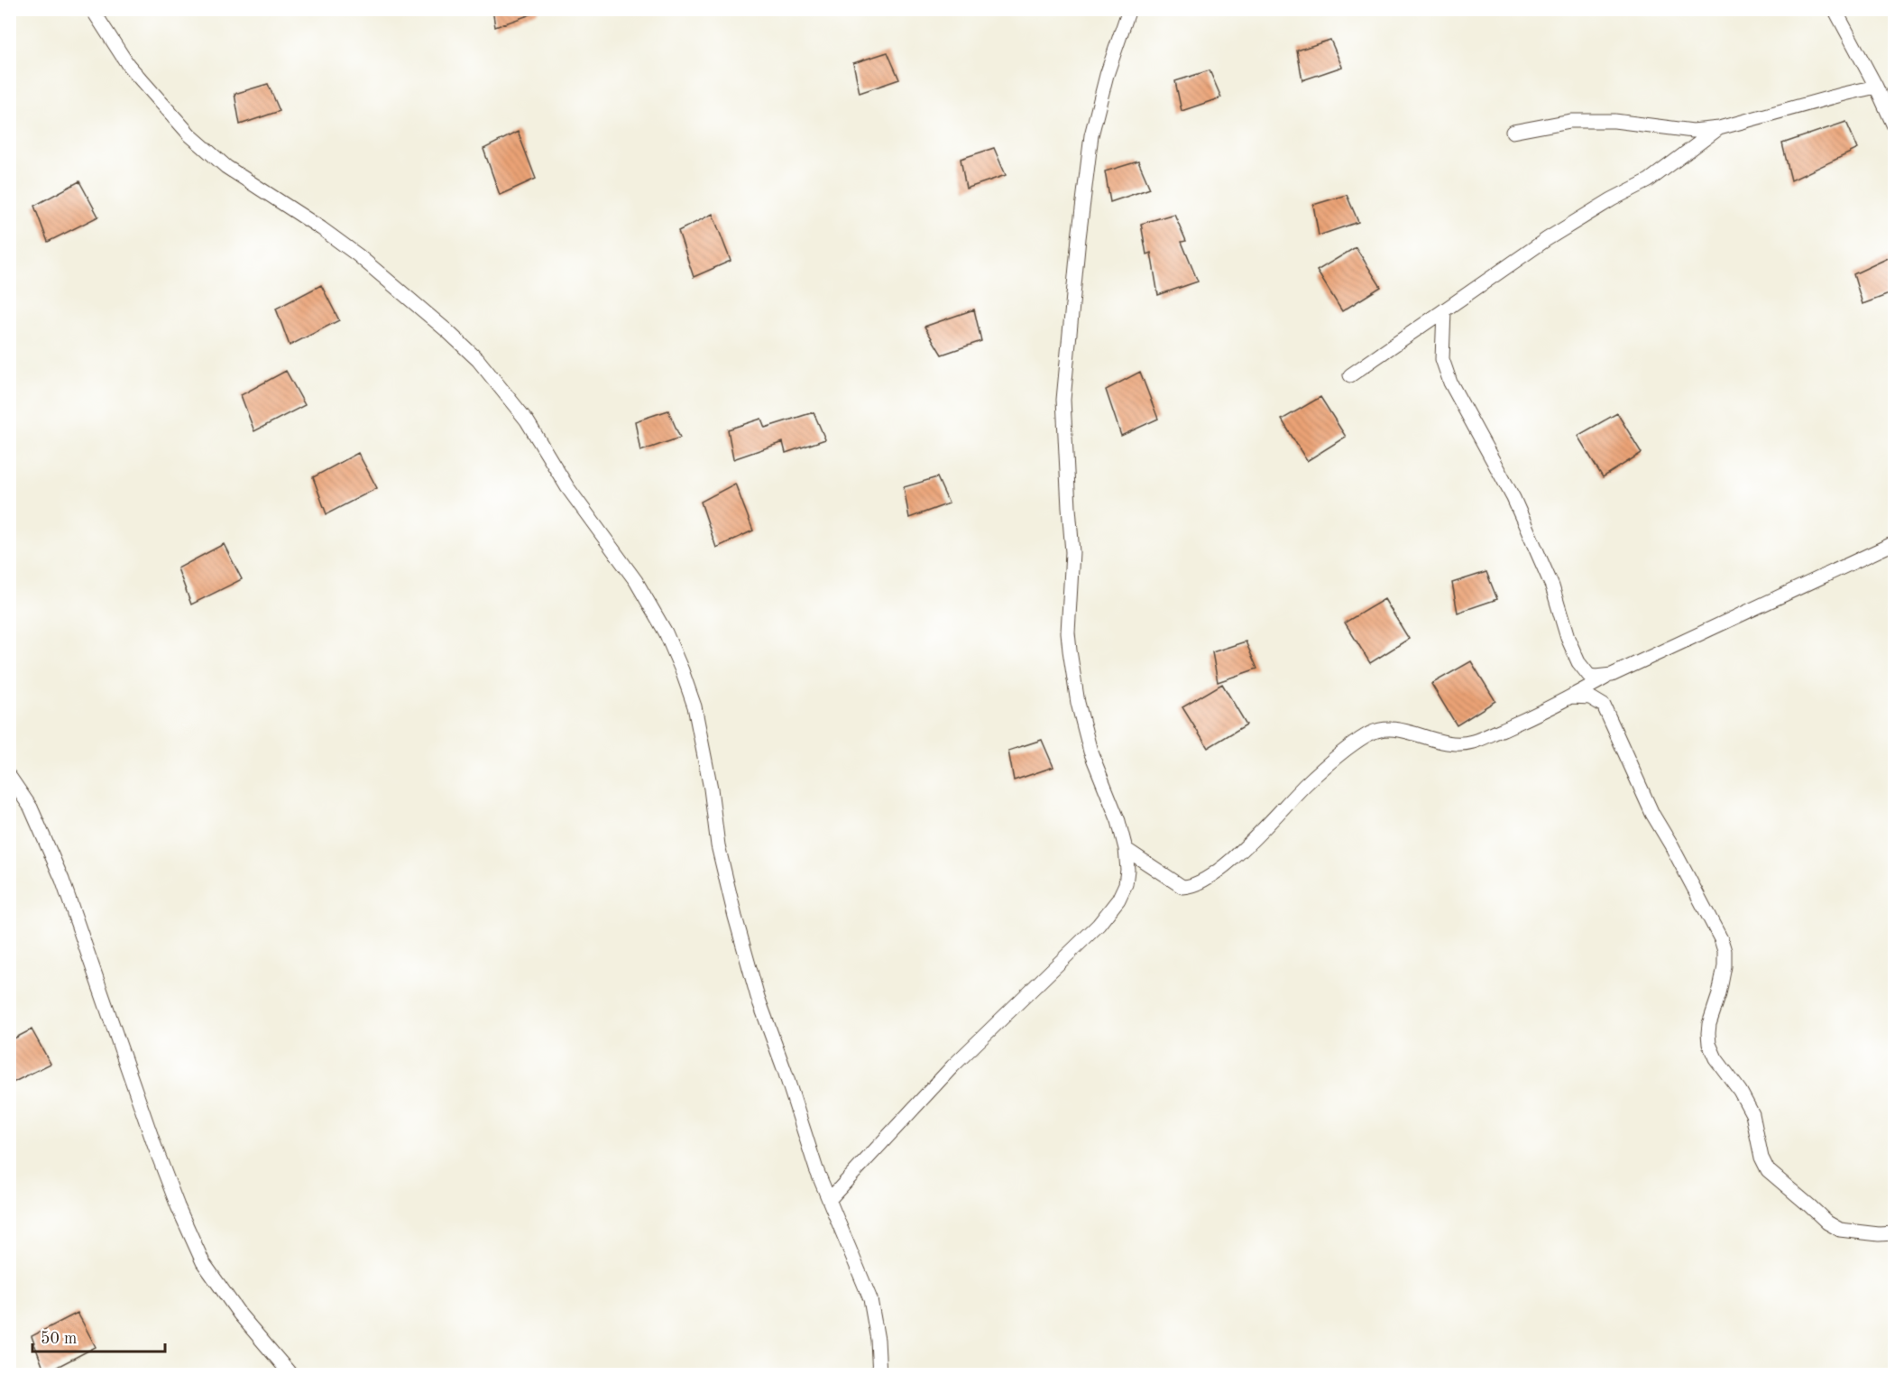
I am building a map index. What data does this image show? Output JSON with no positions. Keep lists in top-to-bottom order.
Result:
{
  "scale_bar": "50 m"
}
